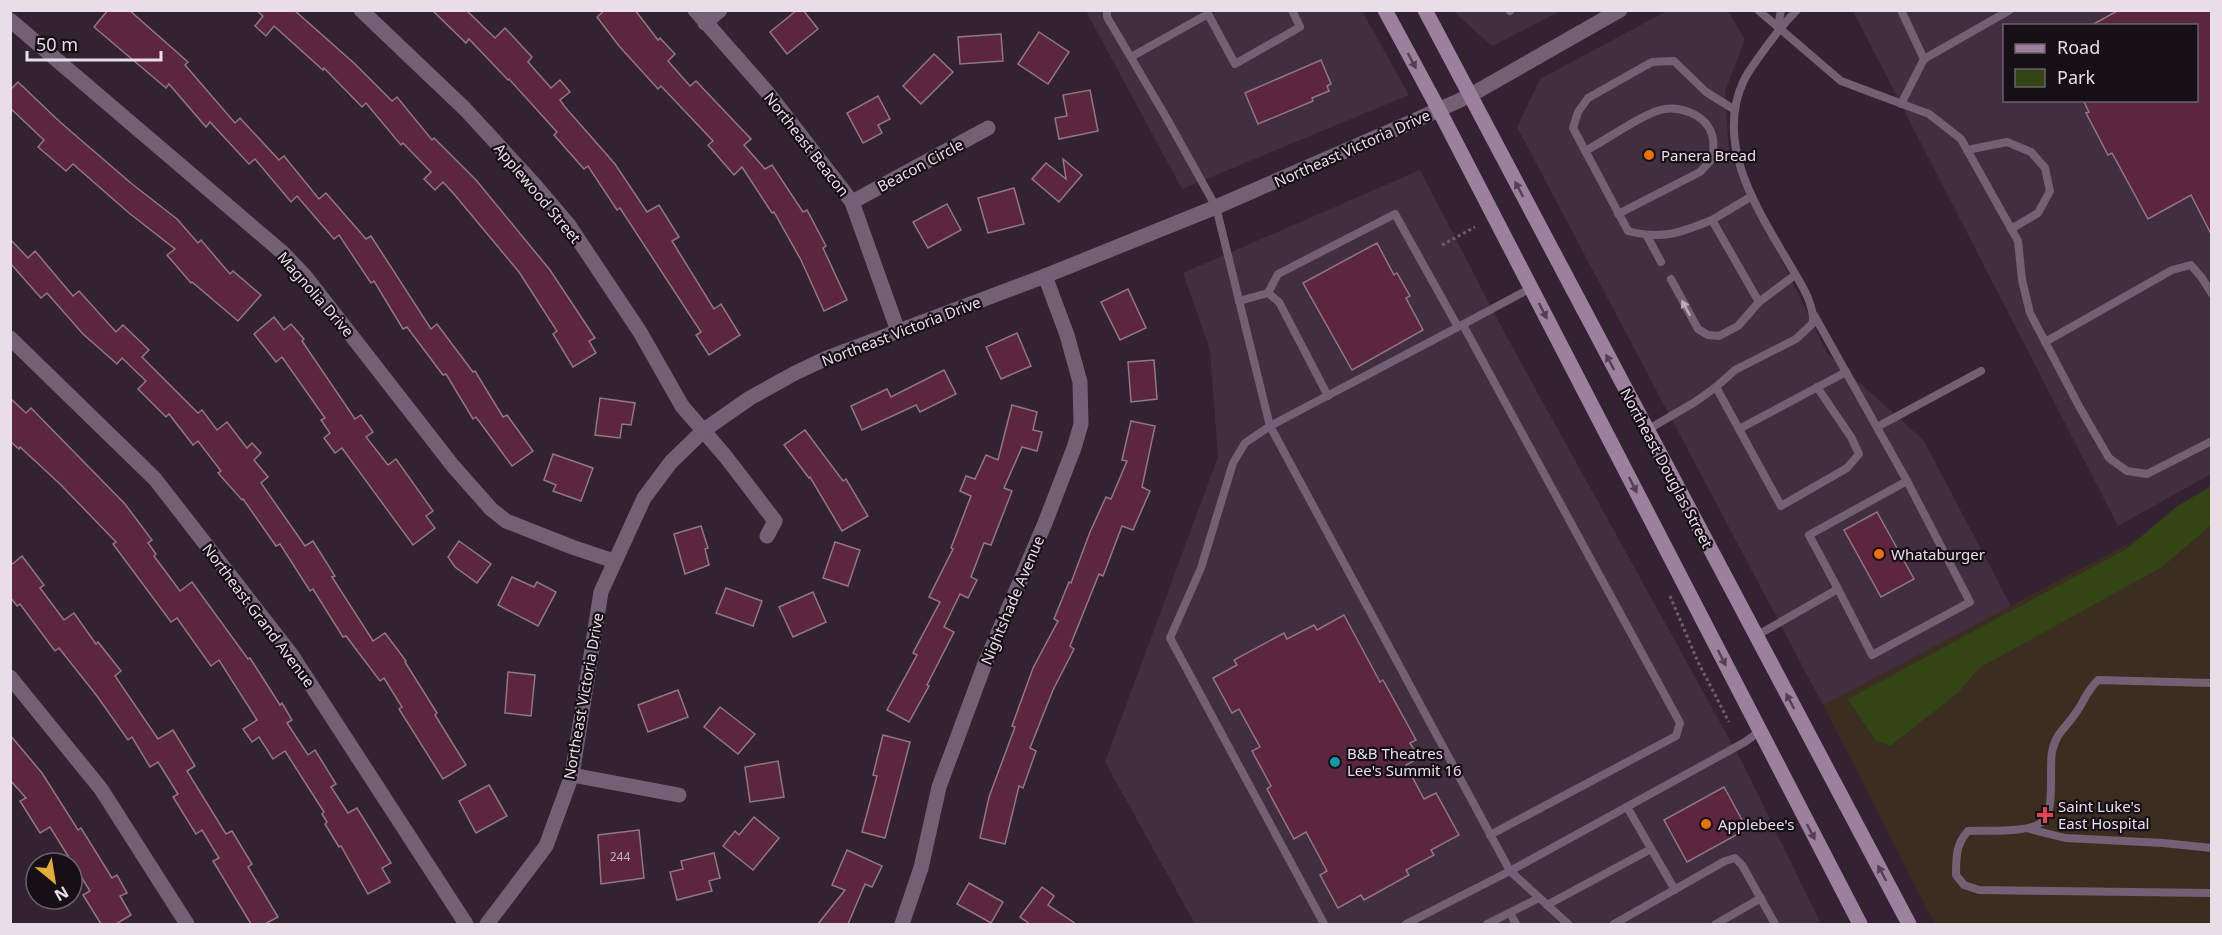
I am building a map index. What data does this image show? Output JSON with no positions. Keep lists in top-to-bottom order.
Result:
{
  "streets": {
    "main road": ["Northeast Douglas Street"],
    "street": [
      "Northeast Beacon",
      "Northeast Victoria Drive",
      "Beacon Circle",
      "Applewood Street",
      "Magnolia Drive",
      "Nightshade Avenue",
      "Northeast Grand Avenue"
    ]
  },
  "crossings": [
    ["Northeast Beacon", "Northeast Victoria Drive"],
    ["Northeast Beacon", "Beacon Circle"],
    ["Northeast Victoria Drive", "Applewood Street"],
    ["Northeast Victoria Drive", "Magnolia Drive"],
    ["Northeast Victoria Drive", "Northeast Douglas Street"],
    ["Northeast Victoria Drive", "Nightshade Avenue"]
  ],
  "places": {
    "other": [
      "Panera Bread",
      "Whataburger",
      "B&B Theatres Lee's Summit 16",
      "Applebee's"
    ],
    "health": ["Saint Luke's East Hospital"]
  },
  "house_numbers": ["244"],
  "legend": ["Road", "Park"],
  "scale_bar": "50 m",
  "north": "bottom right"
}
